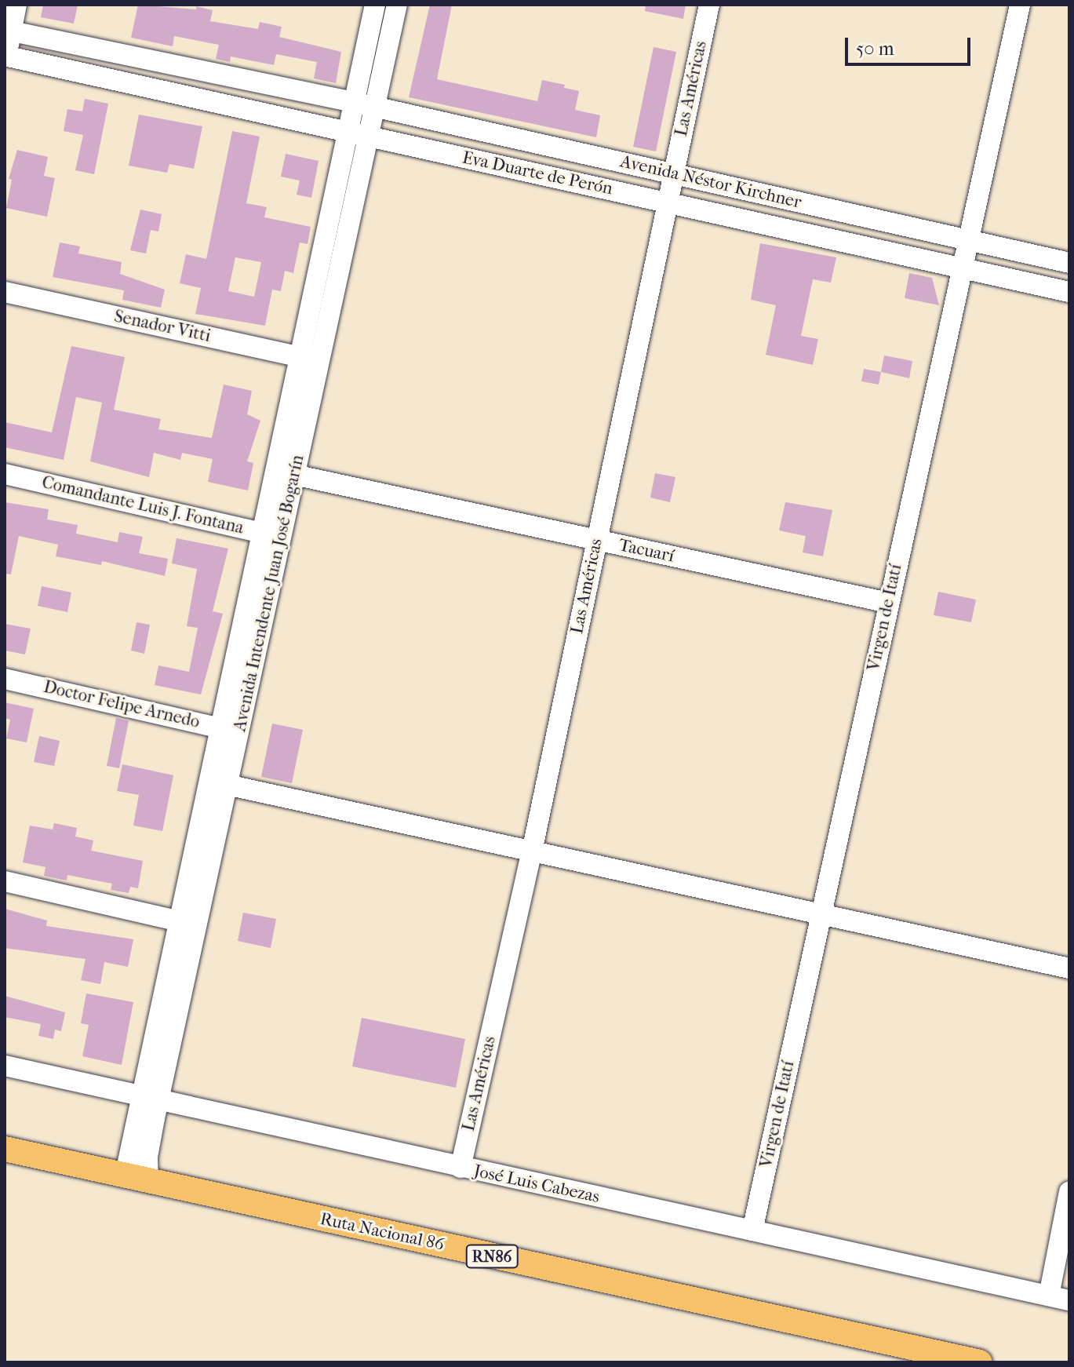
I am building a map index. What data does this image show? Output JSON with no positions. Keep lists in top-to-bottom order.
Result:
{
  "streets": {
    "main road": ["Ruta Nacional 86", "RN86"],
    "street": [
      "Las Américas",
      "Eva Duarte de Perón",
      "Avenida Néstor Kirchner",
      "Senador Vitti",
      "Comandante Luis J. Fontana",
      "Tacuarí",
      "Avenida Intendente Juan José Bogarín",
      "Virgen de Itatí",
      "Doctor Felipe Arnedo",
      "José Luis Cabezas"
    ]
  },
  "crossings": [
    ["Las Américas", "Eva Duarte de Perón"],
    ["Las Américas", "Avenida Néstor Kirchner"],
    ["Las Américas", "Tacuarí"],
    ["Las Américas", "José Luis Cabezas"],
    ["Eva Duarte de Perón", "Avenida Intendente Juan José Bogarín"],
    ["Eva Duarte de Perón", "Virgen de Itatí"],
    ["Avenida Néstor Kirchner", "Avenida Intendente Juan José Bogarín"],
    ["Avenida Néstor Kirchner", "Virgen de Itatí"],
    ["Senador Vitti", "Avenida Intendente Juan José Bogarín"],
    ["Comandante Luis J. Fontana", "Avenida Intendente Juan José Bogarín"],
    ["Tacuarí", "Avenida Intendente Juan José Bogarín"],
    ["Tacuarí", "Virgen de Itatí"],
    ["Avenida Intendente Juan José Bogarín", "Doctor Felipe Arnedo"],
    ["Avenida Intendente Juan José Bogarín", "José Luis Cabezas"],
    ["Avenida Intendente Juan José Bogarín", "Ruta Nacional 86"],
    ["Virgen de Itatí", "José Luis Cabezas"]
  ],
  "scale_bar": "50 m"
}
